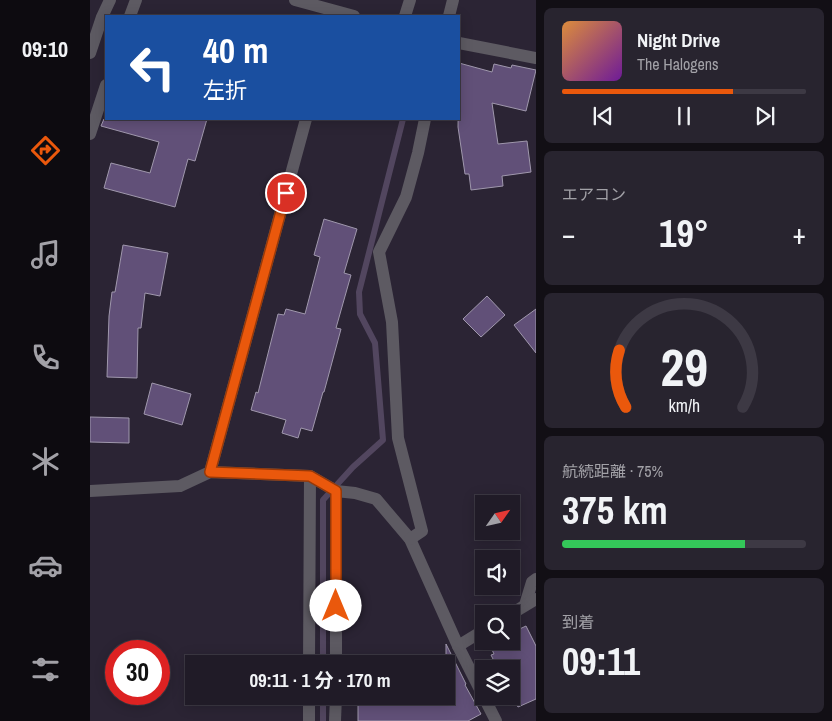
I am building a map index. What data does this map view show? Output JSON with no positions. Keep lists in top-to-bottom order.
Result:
{
  "north": "top right",
  "page": {
    "tabs": "09:10",
    "turn": ["40 m", "左折"],
    "song": ["Night Drive", "The Halogens"],
    "tile": [
      "エアコン",
      ["航続距離 · 75%", "375 km"],
      ["到着", "09:11"]
    ],
    "heat": ["−", "19°", "+"],
    "limit": "30",
    "trip": "09:11 · 1 分 · 170 m",
    "gauge": ["29", "km/h"]
  }
}
